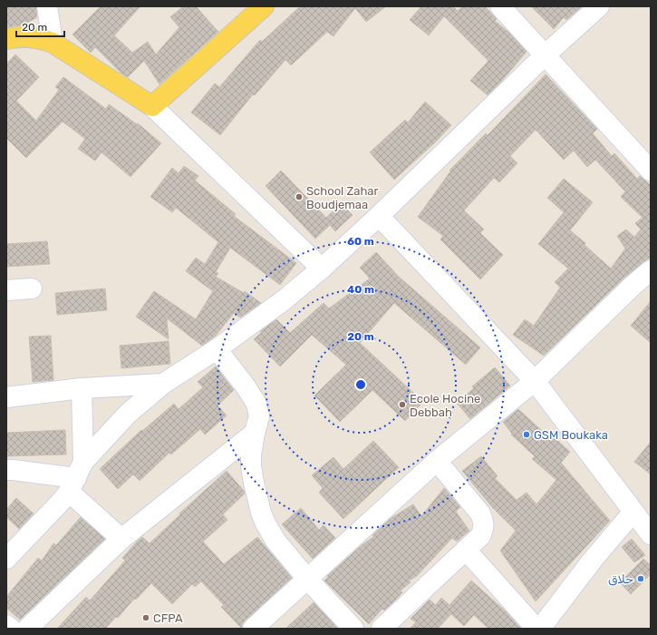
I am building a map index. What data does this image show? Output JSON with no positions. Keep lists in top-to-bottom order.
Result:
{
  "places": [
    "School Zahar Boudjemaa",
    "Ecole Hocine Debbah",
    "GSM Boukaka",
    "حلاق",
    "CFPA"
  ],
  "scale_bar": "20 m",
  "rings": ["60 m", "40 m", "20 m"]
}
